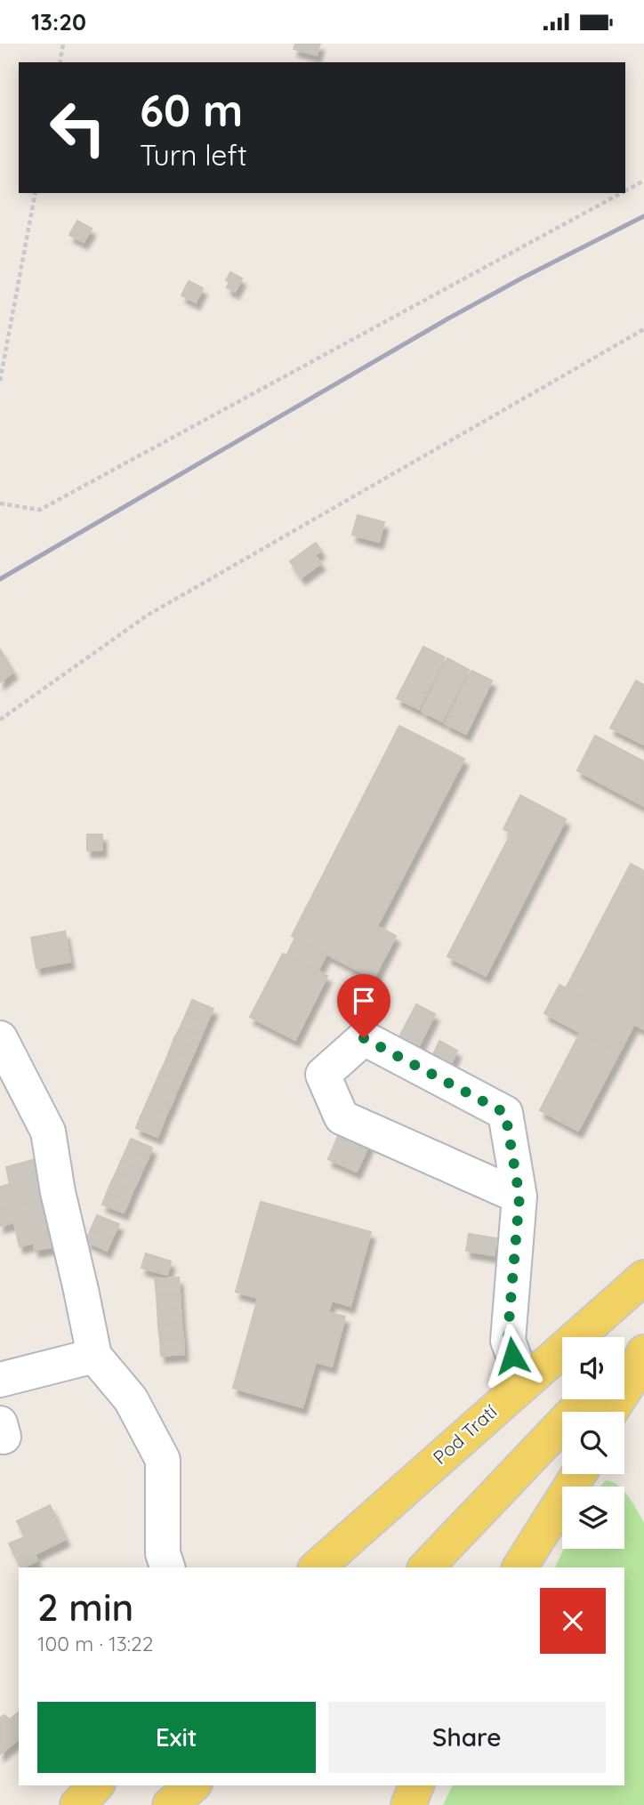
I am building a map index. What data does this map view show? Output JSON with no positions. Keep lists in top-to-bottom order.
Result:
{
  "streets": {
    "main road": ["Pod Tratí"]
  },
  "page": {
    "status": "13:20",
    "turn": ["60 m", "Turn left"],
    "heading": ["2 min", "100 m · 13:22"],
    "buttons": ["Exit", "Share"]
  }
}
